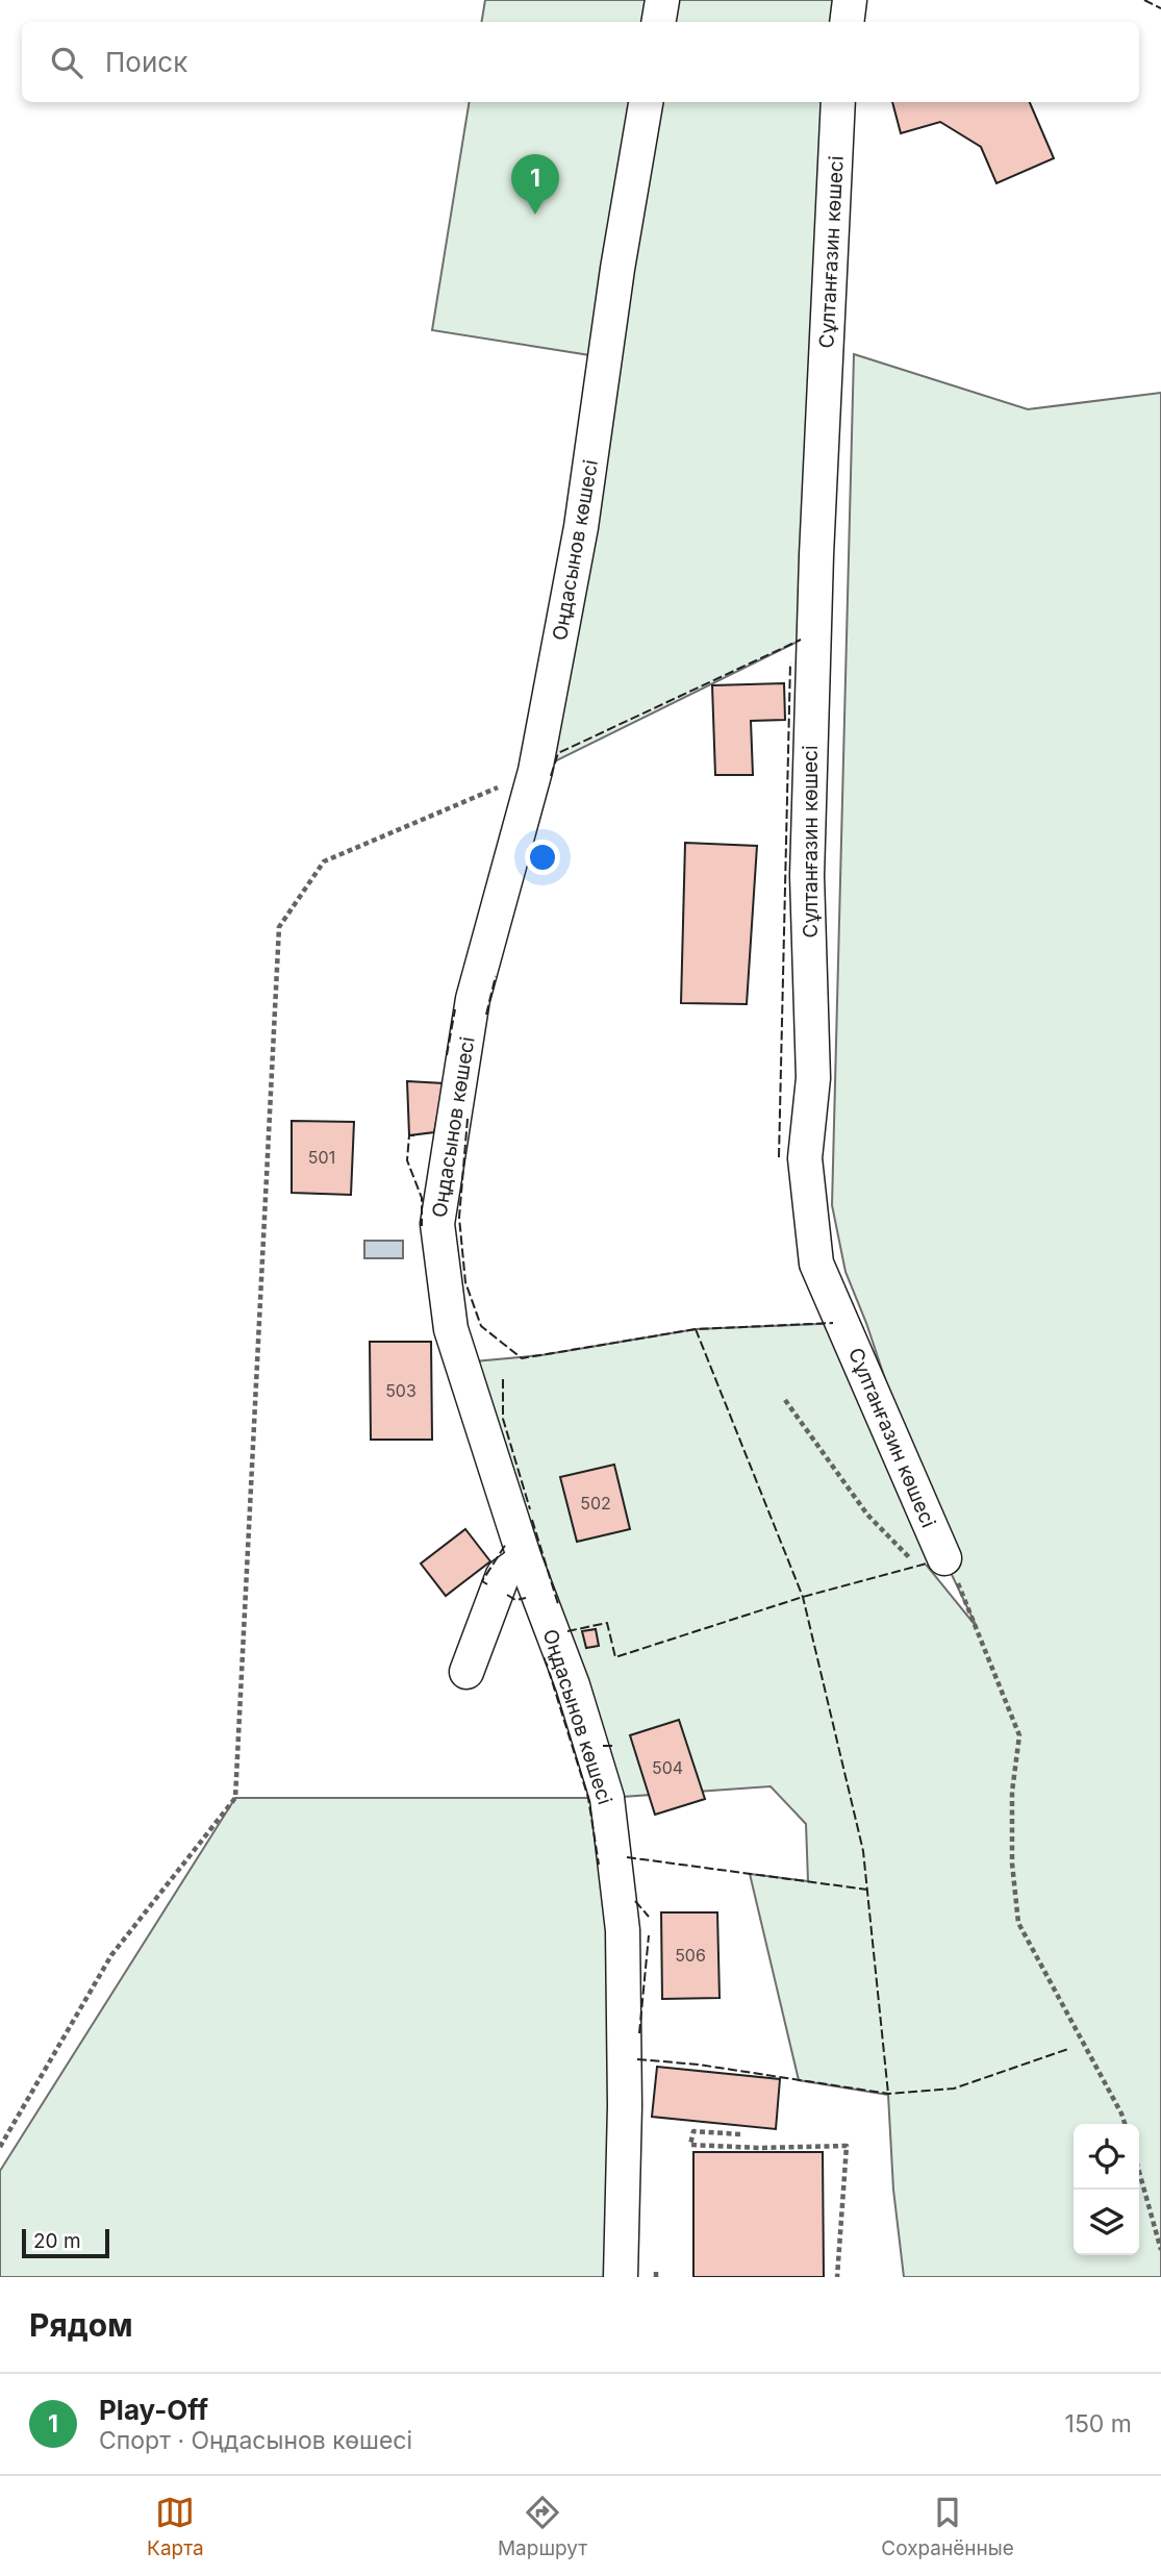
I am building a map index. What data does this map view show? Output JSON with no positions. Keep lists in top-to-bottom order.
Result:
{
  "streets": {
    "street": ["Сұлтанғазин көшесі", "Оңдасынов көшесі"]
  },
  "house_numbers": [
    "501",
    "503",
    "502",
    "504",
    "506"
  ],
  "scale_bar": "20 m",
  "page": {
    "search": "Поиск",
    "pins": "1",
    "scale": "20 m",
    "heading": "Рядом",
    "list": [
      {
        "mark": "1",
        "name": "Play-Off",
        "note": "Спорт · Оңдасынов көшесі",
        "value": "150 m"
      }
    ],
    "nav": ["Карта", "Маршрут", "Сохранённые"]
  }
}
